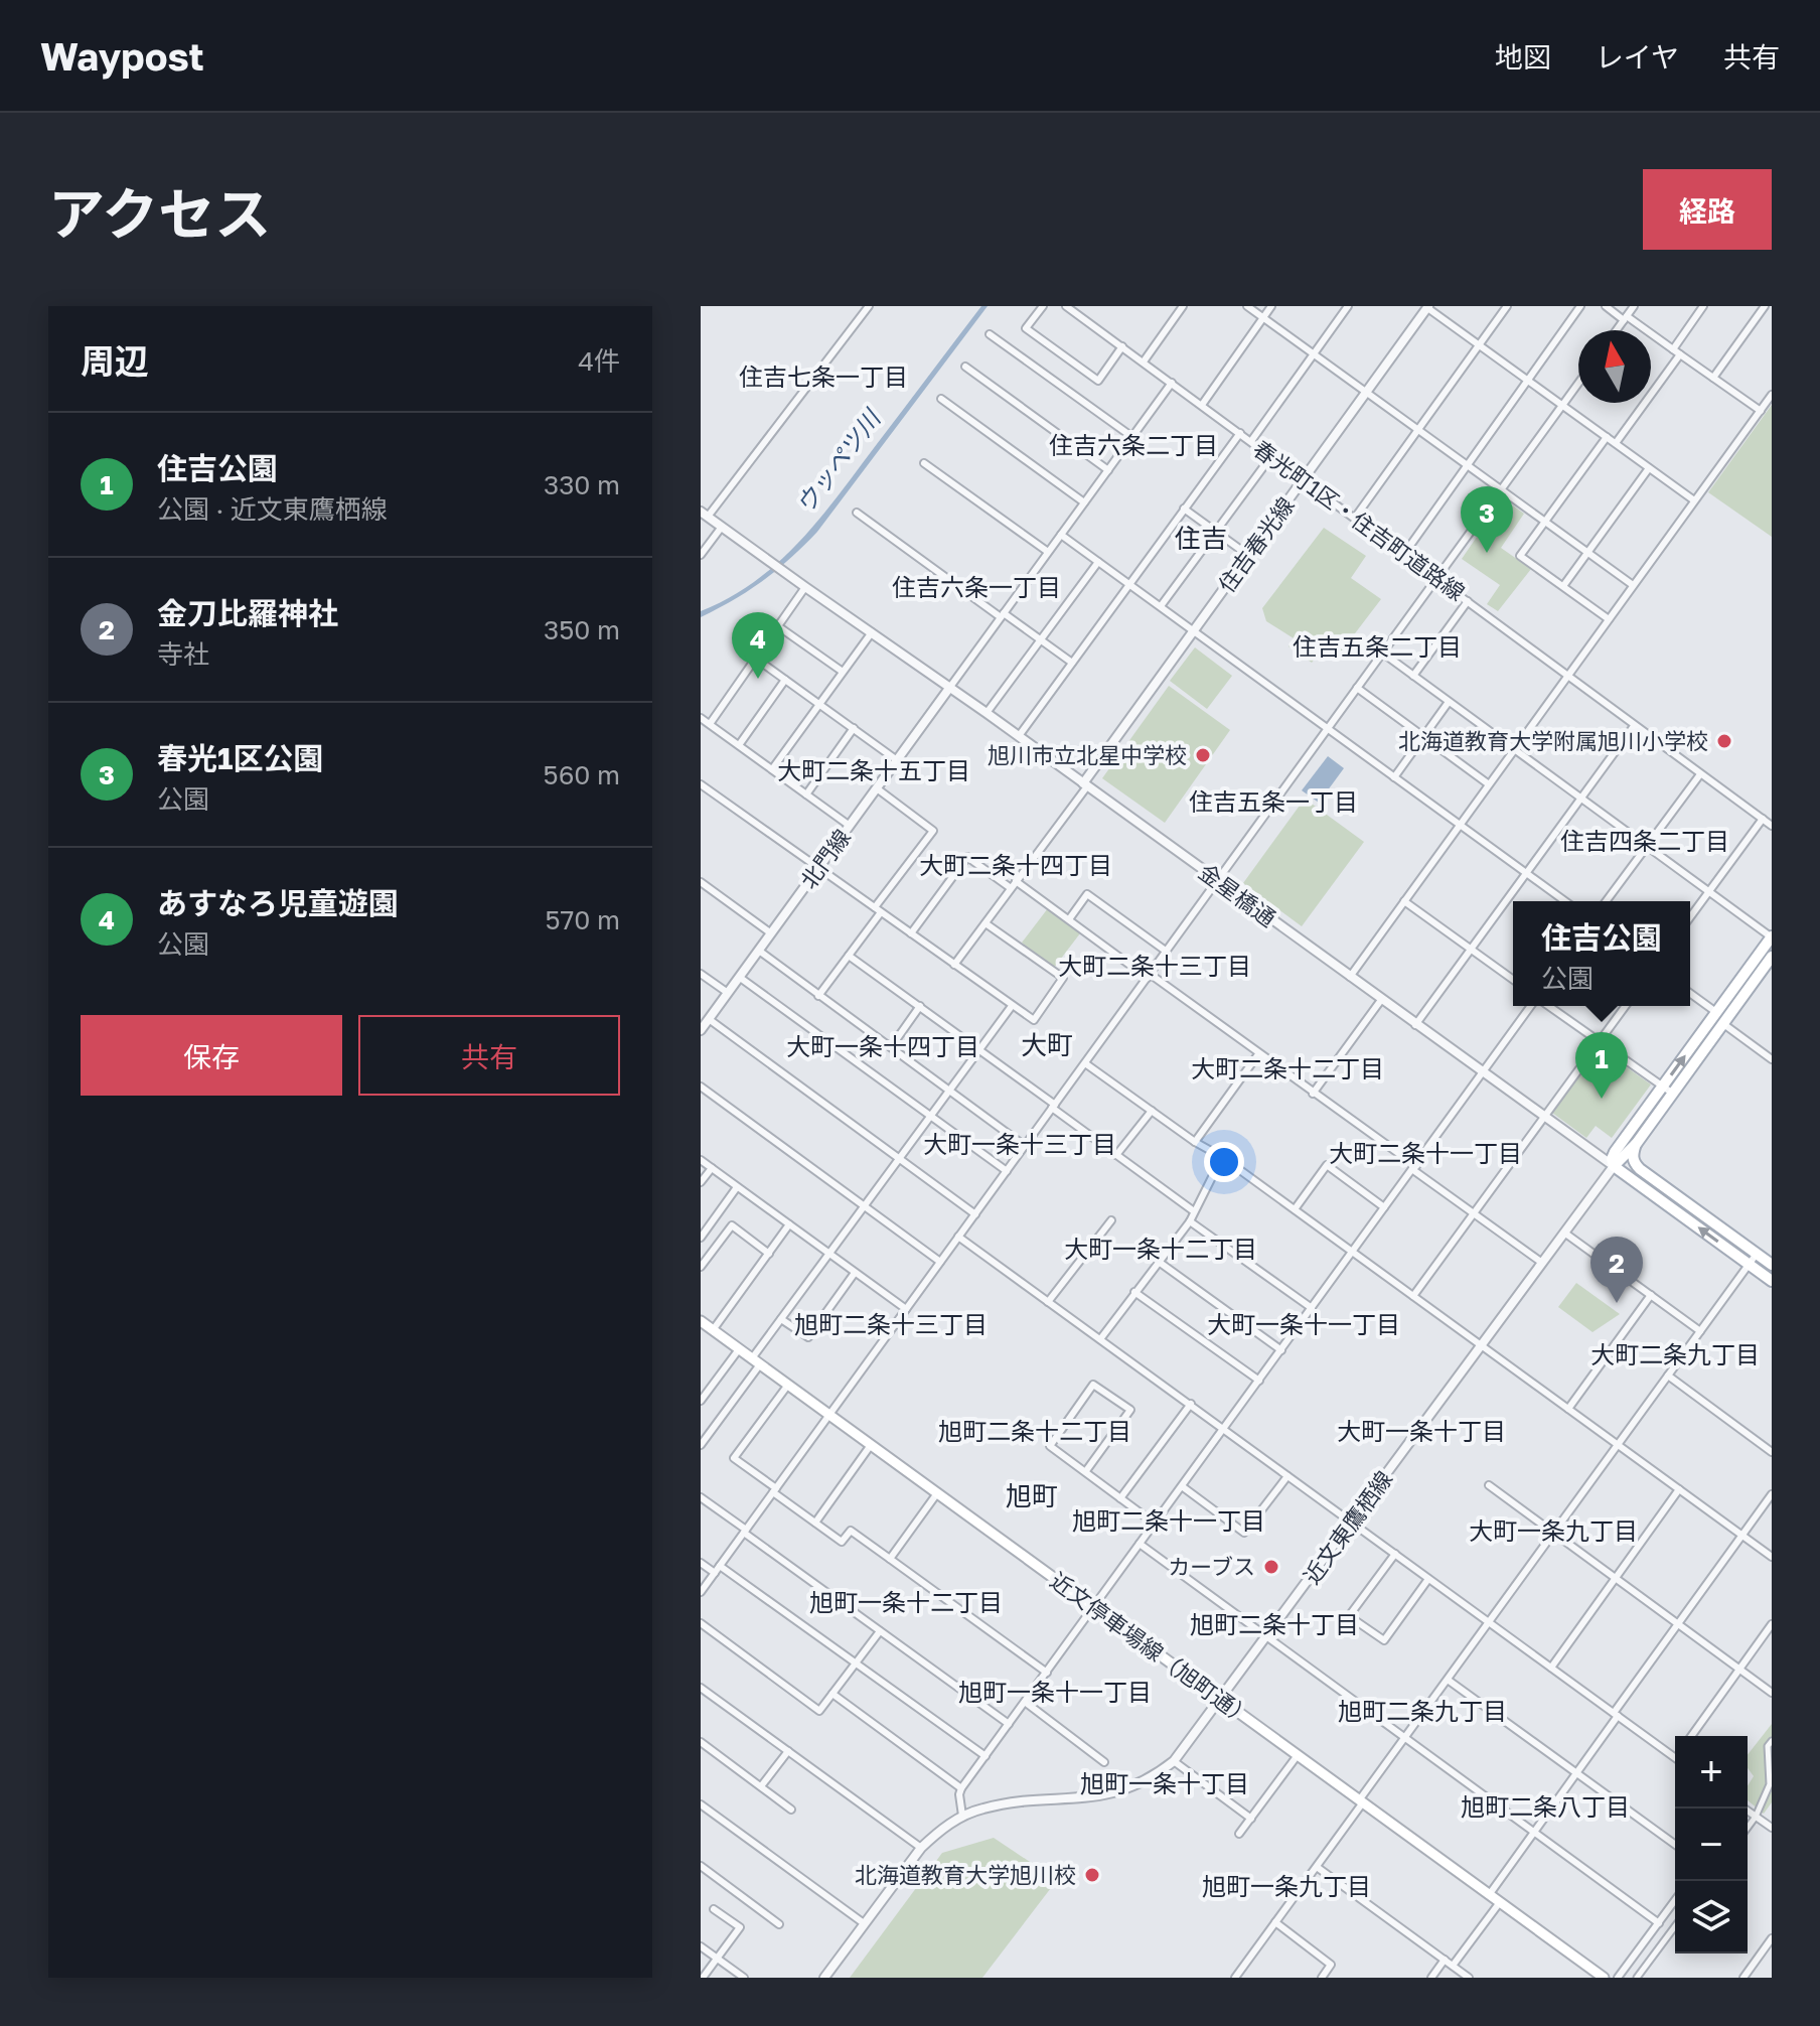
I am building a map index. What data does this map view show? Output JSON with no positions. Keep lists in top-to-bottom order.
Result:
{
  "streets": {
    "main road": ["金星橋通", "近文東鷹栖線", "近文停車場線（旭町通）"],
    "street": ["春光町1区・住吉町道路線", "住吉春光線", "北門線"]
  },
  "crossings": [
    ["春光町1区・住吉町道路線", "住吉春光線"],
    ["住吉春光線", "金星橋通"],
    ["北門線", "金星橋通"],
    ["金星橋通", "近文東鷹栖線"],
    ["近文東鷹栖線", "近文停車場線（旭町通）"]
  ],
  "districts": [
    "住吉七条一丁目",
    "住吉六条二丁目",
    "住吉",
    "住吉六条一丁目",
    "住吉五条二丁目",
    "大町二条十五丁目",
    "住吉五条一丁目",
    "住吉四条二丁目",
    "大町二条十四丁目",
    "大町二条十三丁目",
    "大町",
    "大町一条十四丁目",
    "大町二条十二丁目",
    "大町一条十三丁目",
    "大町二条十一丁目",
    "大町一条十二丁目",
    "旭町二条十三丁目",
    "大町一条十一丁目",
    "大町二条九丁目",
    "旭町二条十二丁目",
    "大町一条十丁目",
    "旭町",
    "旭町二条十一丁目",
    "大町一条九丁目",
    "旭町一条十二丁目",
    "旭町二条十丁目",
    "旭町一条十一丁目",
    "旭町二条九丁目",
    "旭町一条十丁目",
    "旭町二条八丁目",
    "旭町一条九丁目"
  ],
  "water": ["ウッペツ川"],
  "places": [
    "北海道教育大学附属旭川小学校",
    "旭川市立北星中学校",
    "カーブス",
    "北海道教育大学旭川校"
  ],
  "north": "top",
  "page": {
    "header": "Waypost",
    "nav": ["地図", "レイヤ", "共有"],
    "title": "アクセス",
    "buttons": [
      "経路",
      ["保存", "共有"]
    ],
    "heading": ["周辺", "4件"],
    "list": [
      {
        "mark": "1",
        "name": "住吉公園",
        "note": "公園 · 近文東鷹栖線",
        "value": "330 m"
      },
      {
        "mark": "2",
        "name": "金刀比羅神社",
        "note": "寺社",
        "value": "350 m"
      },
      {
        "mark": "3",
        "name": "春光1区公園",
        "note": "公園",
        "value": "560 m"
      },
      {
        "mark": "4",
        "name": "あすなろ児童遊園",
        "note": "公園",
        "value": "570 m"
      }
    ],
    "pins": [
      "3",
      "4",
      "1",
      "2"
    ],
    "popup": ["住吉公園", "公園"],
    "map_buttons": ["+", "−"]
  }
}
